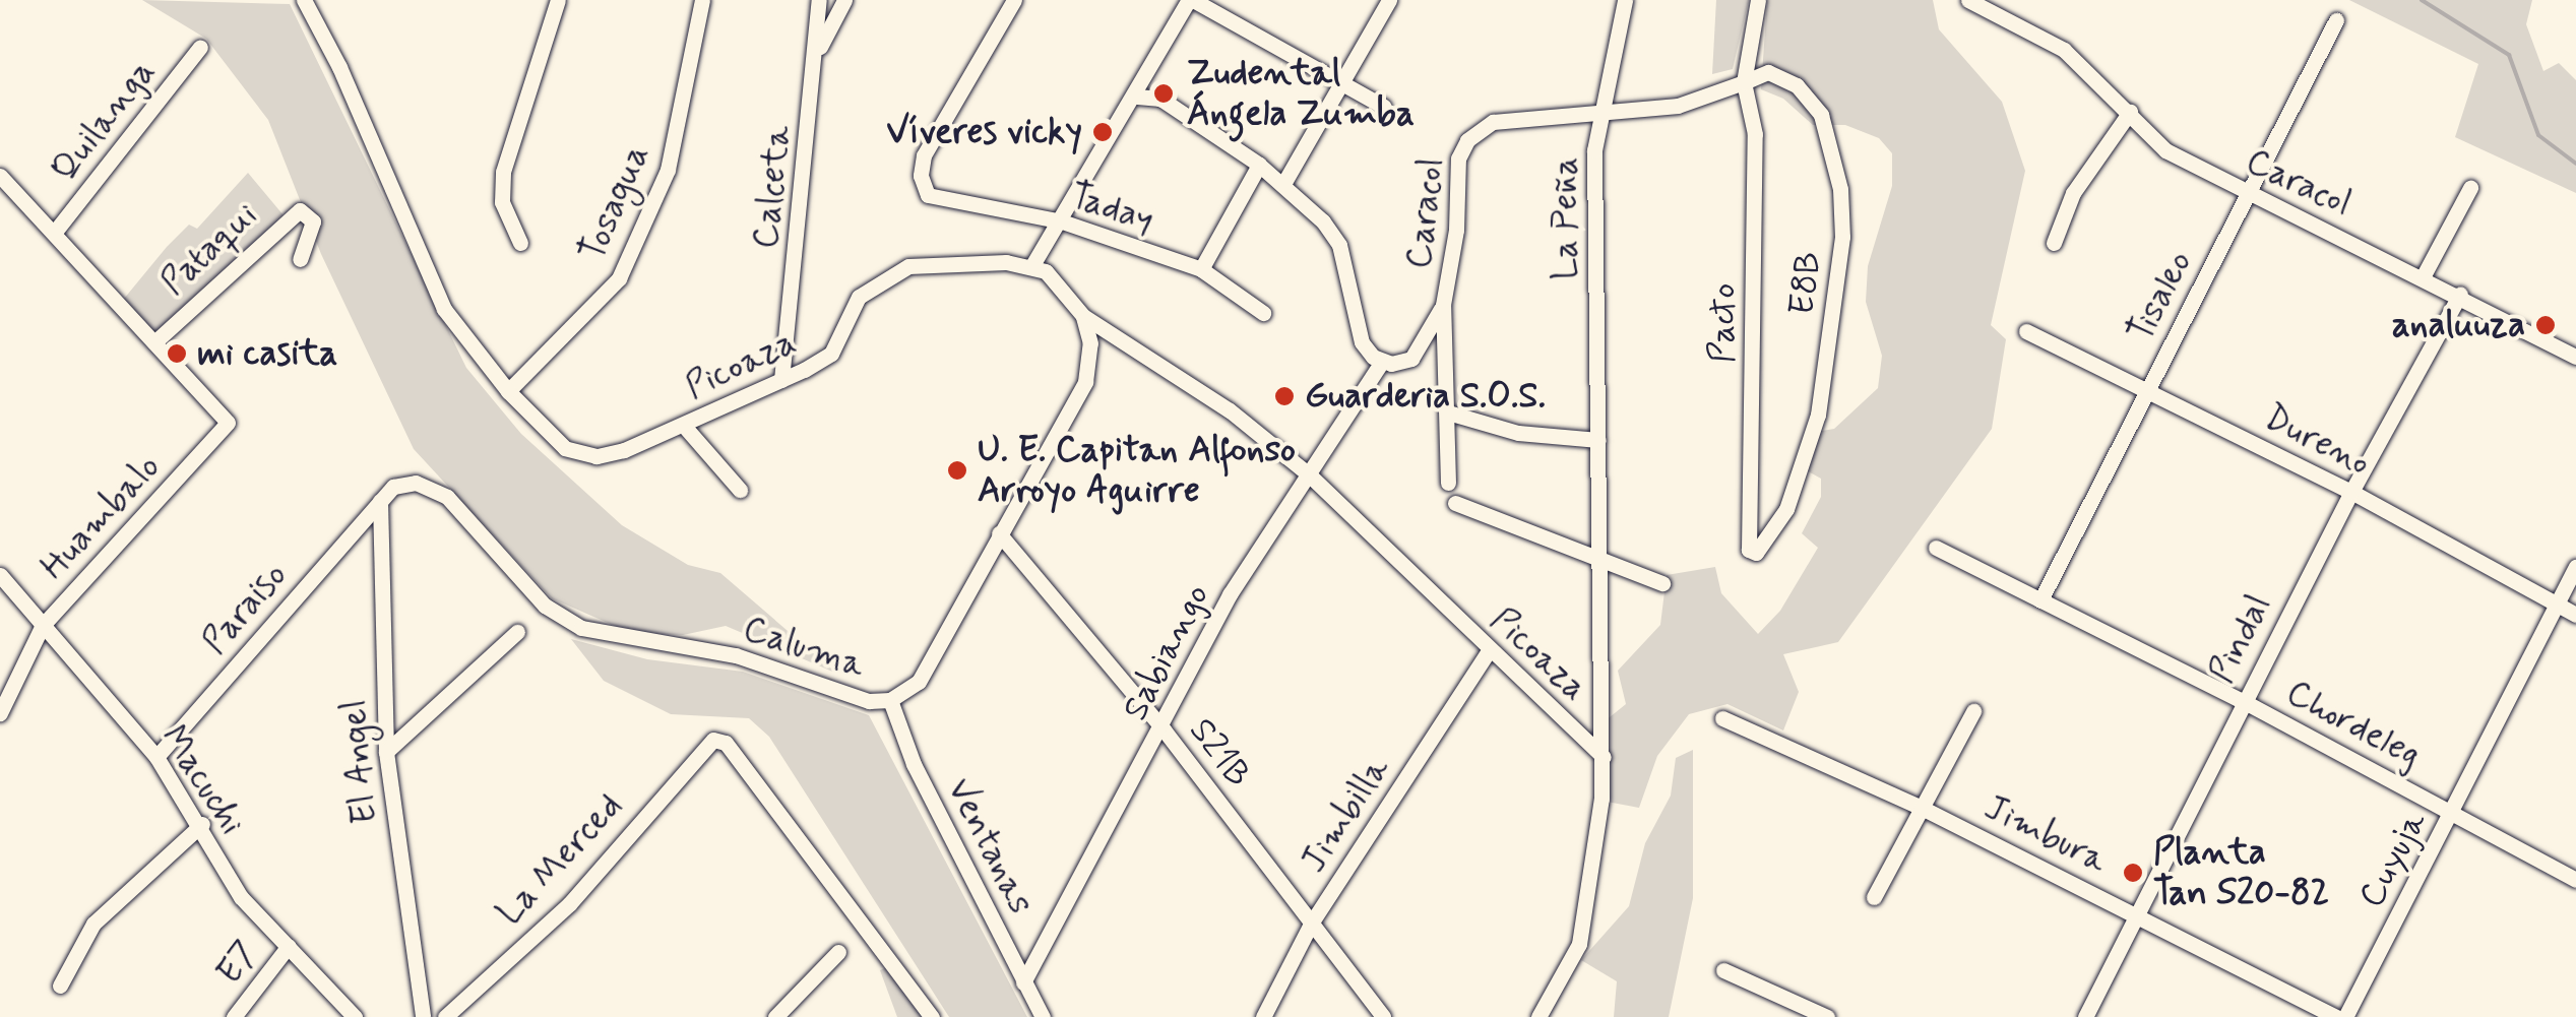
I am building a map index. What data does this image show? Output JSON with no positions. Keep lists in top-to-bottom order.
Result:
{
  "streets": {
    "street": [
      "Quilanga",
      "Caracol",
      "Calceta",
      "Tosagua",
      "Taday",
      "La Peña",
      "Pataqui",
      "E8B",
      "Tisaleo",
      "Pacto",
      "Picoaza",
      "Dureno",
      "Huambalo",
      "Paraiso",
      "Pindal",
      "Caluma",
      "Sabiango",
      "Chordeleg",
      "S21B",
      "El Angel",
      "Macuchi",
      "Jimbilla",
      "Jimbura",
      "Ventanas",
      "La Merced",
      "Cuyuja",
      "E7"
    ]
  },
  "crossings": [
    ["Caracol", "La Peña"],
    ["Caracol", "E8B"],
    ["Caracol", "Tisaleo"],
    ["Caracol", "Pacto"],
    ["Caracol", "Pindal"],
    ["Calceta", "Picoaza"],
    ["Tosagua", "Picoaza"],
    ["La Peña", "Picoaza"],
    ["Pataqui", "Huambalo"],
    ["E8B", "Pacto"],
    ["Tisaleo", "Dureno"],
    ["Tisaleo", "Chordeleg"],
    ["Picoaza", "Caluma"],
    ["Picoaza", "Sabiango"],
    ["Picoaza", "Jimbilla"],
    ["Dureno", "Pindal"],
    ["Dureno", "Cuyuja"],
    ["Huambalo", "Macuchi"],
    ["Paraiso", "Caluma"],
    ["Paraiso", "El Angel"],
    ["Paraiso", "Macuchi"],
    ["Pindal", "Chordeleg"],
    ["Pindal", "Jimbura"],
    ["Caluma", "S21B"],
    ["Caluma", "El Angel"],
    ["Caluma", "Ventanas"],
    ["Sabiango", "S21B"],
    ["Sabiango", "Ventanas"],
    ["Chordeleg", "Cuyuja"],
    ["S21B", "Jimbilla"],
    ["Macuchi", "E7"]
  ],
  "places": [
    "Zudental Ángela Zumba",
    "Víveres vicky",
    "analuuza",
    "mi casita",
    "Guarderia S.O.S.",
    "U. E. Capitan Alfonso Arroyo Aguirre",
    "Planta Tan S20-82"
  ]
}
